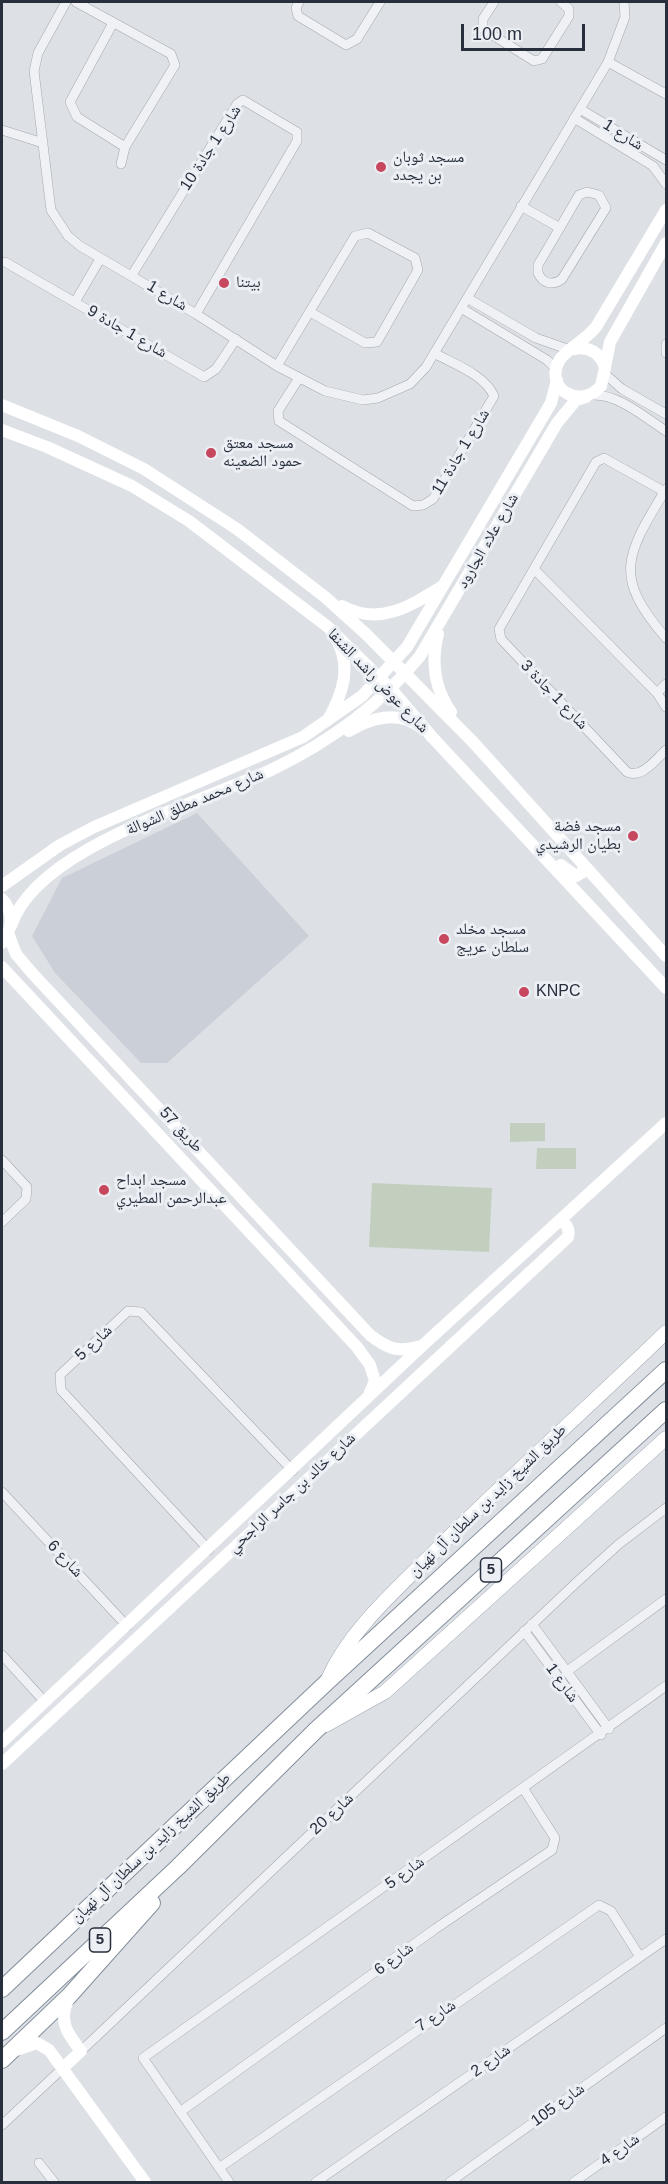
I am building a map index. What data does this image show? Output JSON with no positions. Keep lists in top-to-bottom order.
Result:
{
  "streets": {
    "highway": ["طريق الشيخ زايد بن سلطان آل نهيان", "5"],
    "street": [
      "شارع 1",
      "شارع 1 جادة 10",
      "شارع 1 جادة 9",
      "شارع 1 جادة 11",
      "شارع علاء الجارود",
      "شارع عوض راشد الشنفا",
      "شارع 1 جادة 3",
      "شارع محمد مطلق الشوالة",
      "طريق 57",
      "شارع 5",
      "شارع خالد بن جاسر الراجحي",
      "شارع 6",
      "شارع 20",
      "شارع 7",
      "شارع 2",
      "شارع 105",
      "شارع 4"
    ]
  },
  "crossings": [
    ["شارع 1", "شارع 1 جادة 10"],
    ["شارع 1", "شارع 1 جادة 9"],
    ["شارع 1", "شارع 1 جادة 11"],
    ["شارع 1", "شارع 5"],
    ["شارع 1", "شارع 20"],
    ["شارع علاء الجارود", "شارع عوض راشد الشنفا"],
    ["شارع علاء الجارود", "شارع محمد مطلق الشوالة"],
    ["شارع عوض راشد الشنفا", "شارع محمد مطلق الشوالة"],
    ["شارع محمد مطلق الشوالة", "طريق 57"],
    ["طريق 57", "شارع خالد بن جاسر الراجحي"],
    ["شارع 5", "شارع خالد بن جاسر الراجحي"],
    ["شارع 5", "شارع 6"],
    ["شارع خالد بن جاسر الراجحي", "شارع 6"],
    ["شارع 7", "شارع 2"]
  ],
  "places": [
    "مسجد ثوبان بن يجدد",
    "بيتنا",
    "مسجد معتق حمود الضعينه",
    "مسجد فضة بطيان الرشيدي",
    "مسجد مخلد سلطان عريج",
    "KNPC",
    "مسجد ابداح عبدالرحمن المطيري"
  ],
  "scale_bar": "100 m"
}
